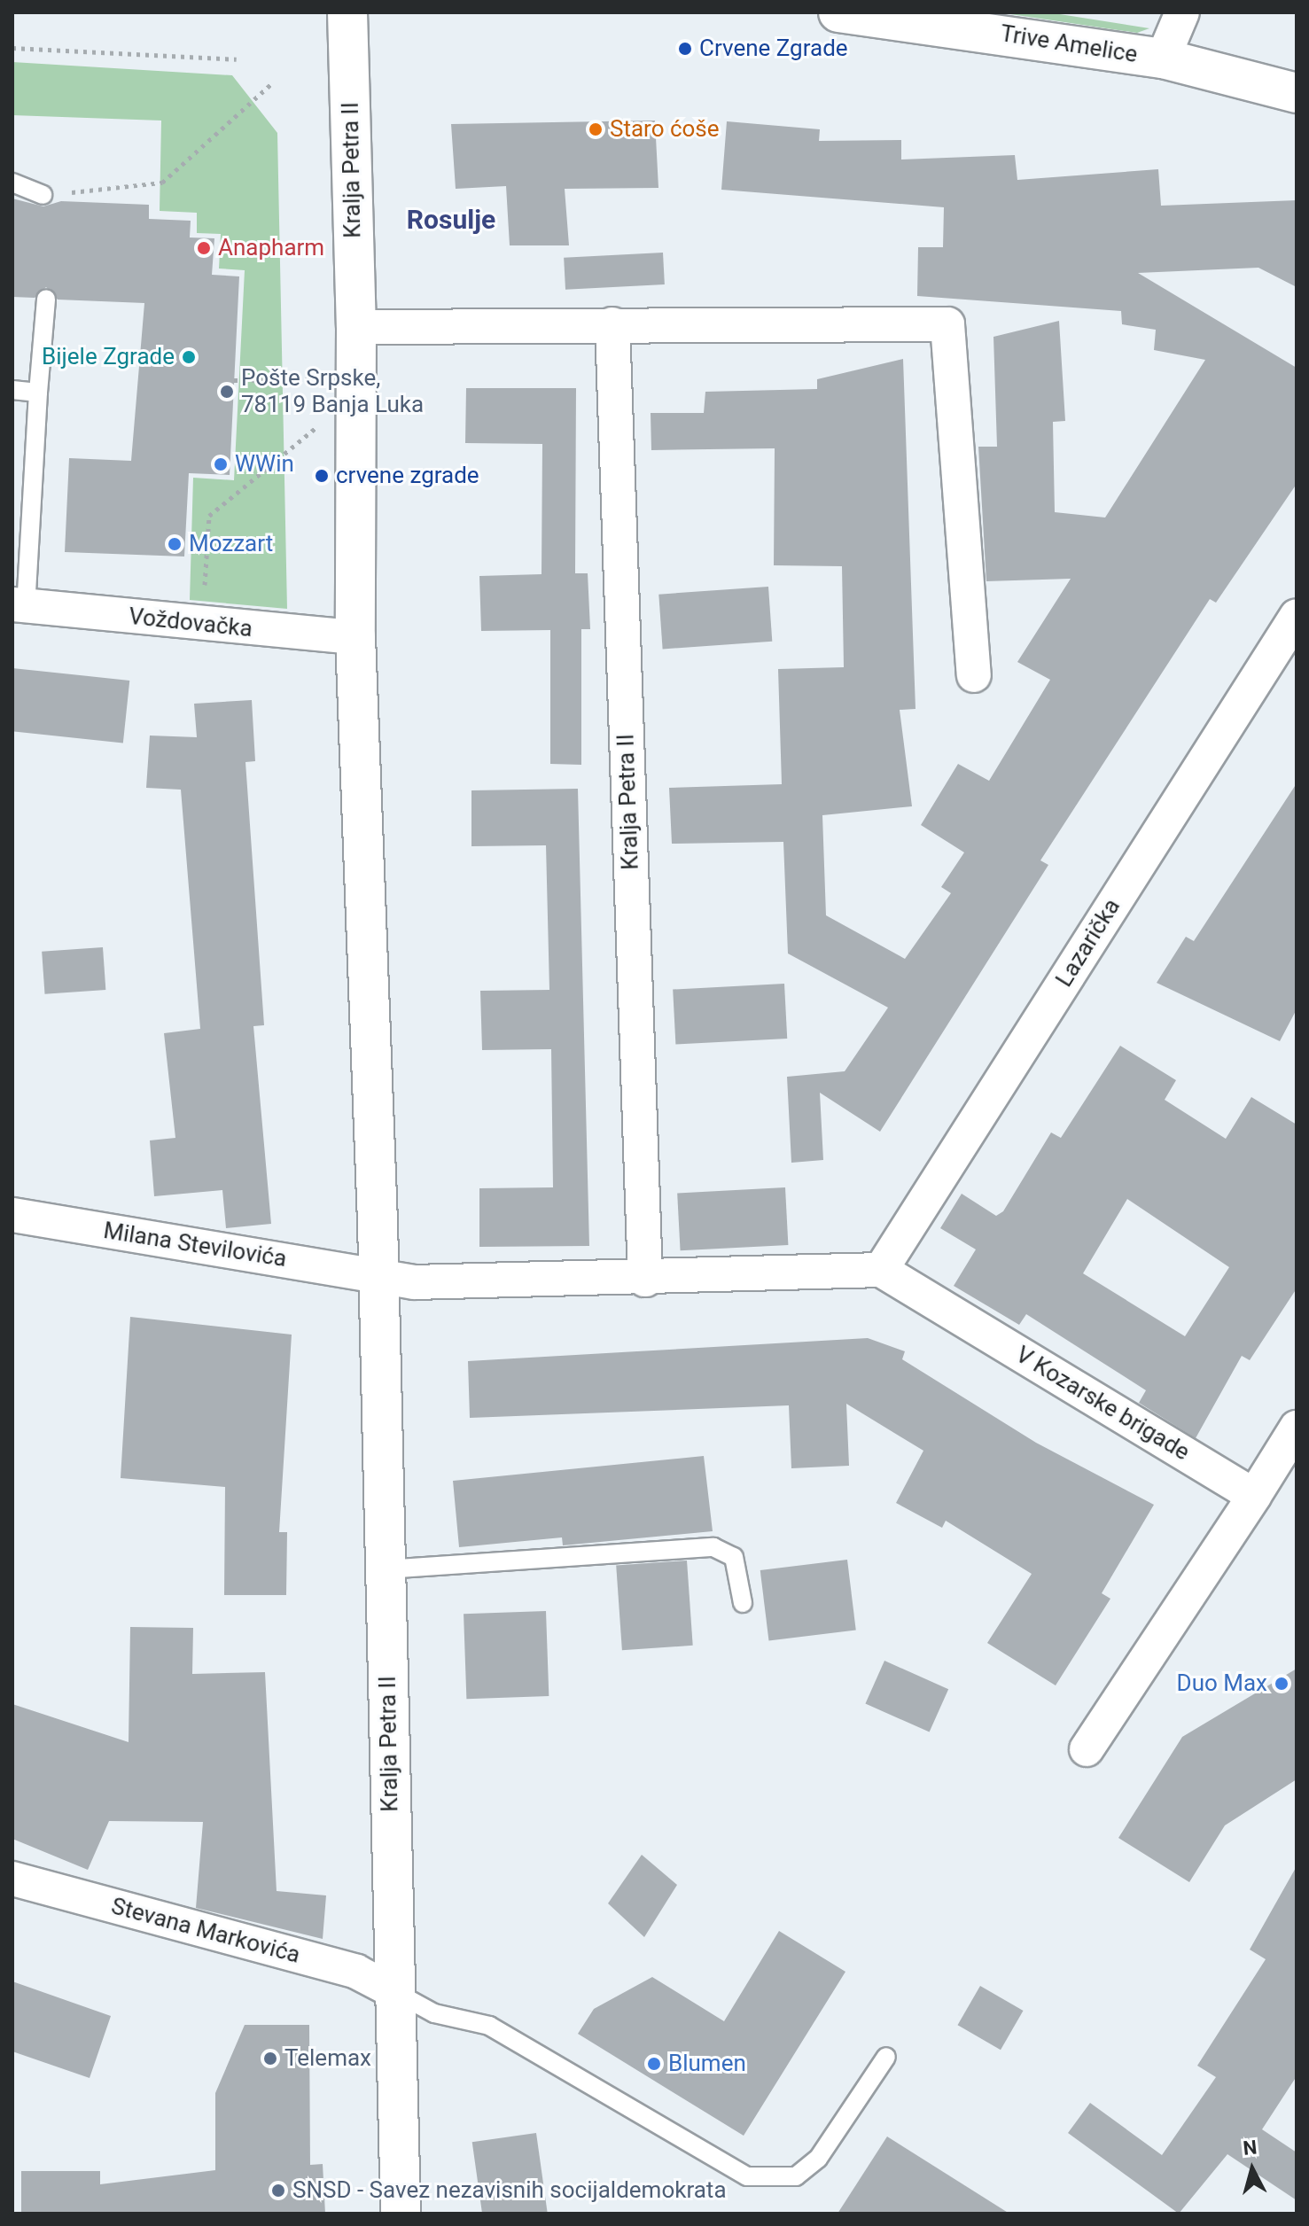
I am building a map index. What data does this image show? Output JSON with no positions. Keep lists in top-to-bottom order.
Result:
{
  "streets": {
    "street": [
      "Trive Amelice",
      "Kralja Petra II",
      "Voždovačka",
      "Lazarička",
      "Milana Stevilovića",
      "V Kozarske brigade",
      "Stevana Markovića"
    ]
  },
  "crossings": [
    ["Kralja Petra II", "Voždovačka"],
    ["Kralja Petra II", "Milana Stevilovića"],
    ["Kralja Petra II", "Stevana Markovića"],
    ["Lazarička", "V Kozarske brigade"]
  ],
  "districts": ["Rosulje"],
  "places": [
    "Crvene Zgrade",
    "Staro ćoše",
    "Anapharm",
    "Bijele Zgrade",
    "Pošte Srpske, 78119 Banja Luka",
    "WWin",
    "crvene zgrade",
    "Mozzart",
    "Duo Max",
    "Telemax",
    "Blumen",
    "SNSD - Savez nezavisnih socijaldemokrata"
  ],
  "north": "top"
}
